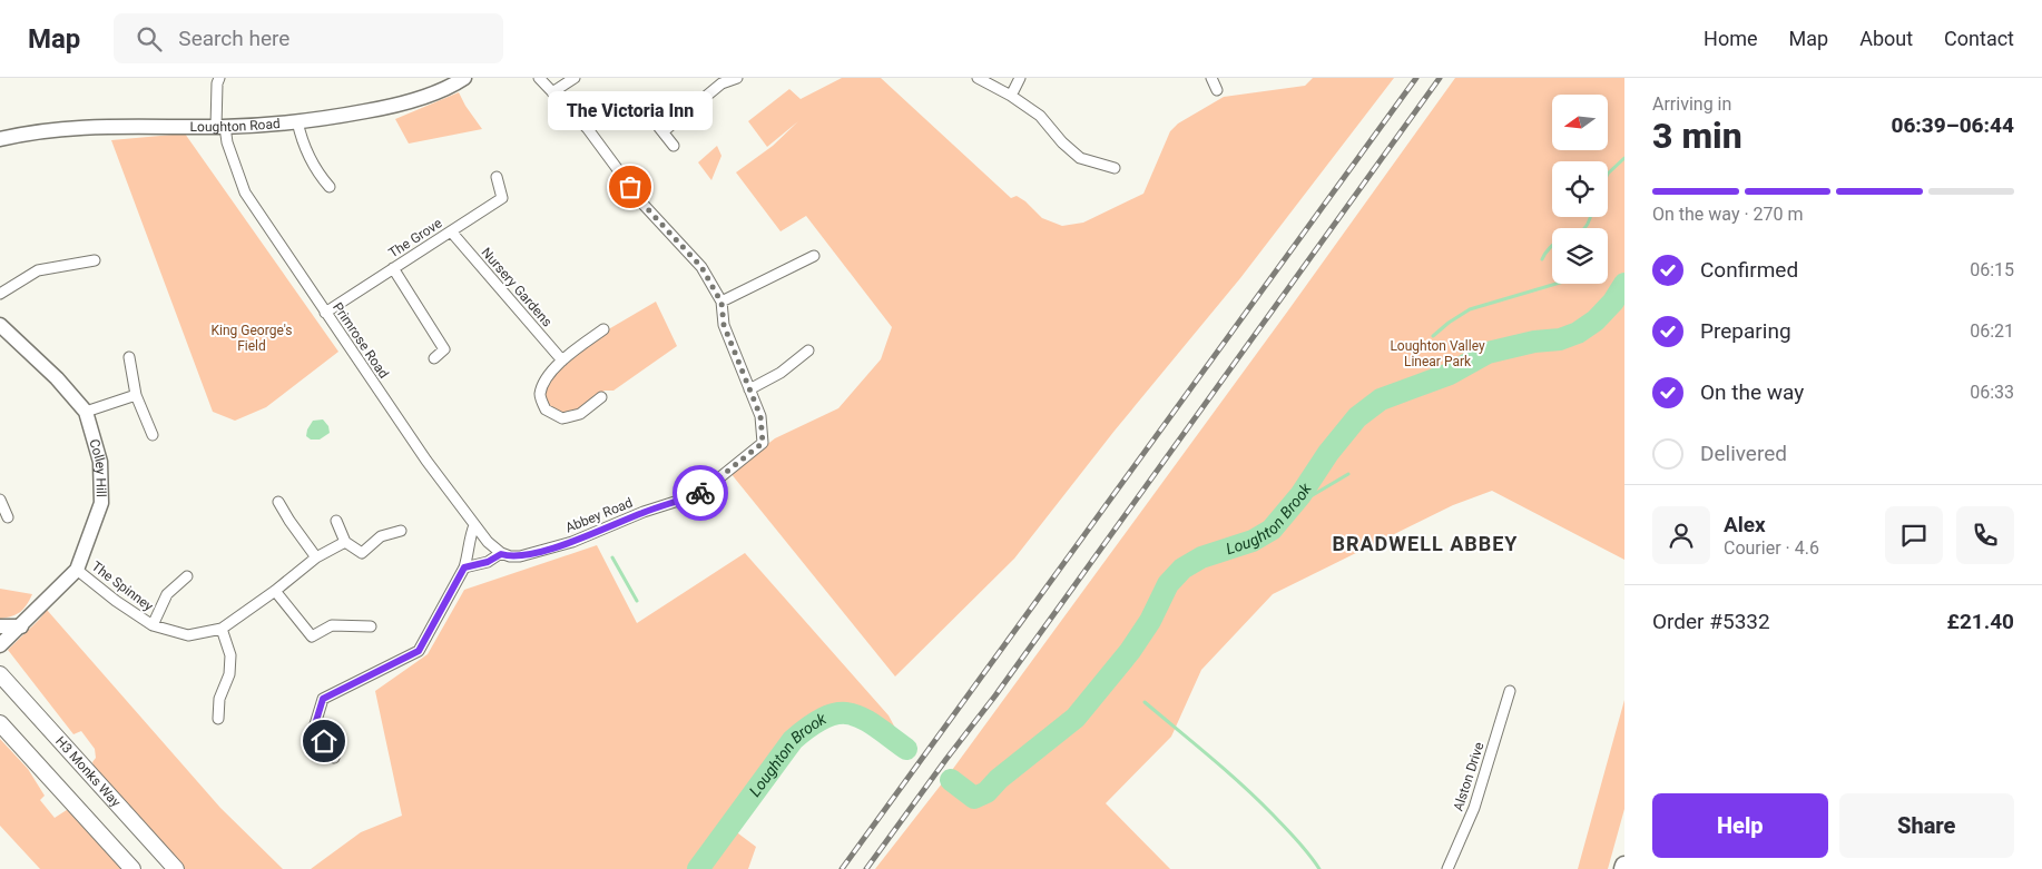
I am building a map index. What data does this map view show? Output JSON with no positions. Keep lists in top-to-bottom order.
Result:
{
  "streets": {
    "main road": ["H3 Monks Way"],
    "street": [
      "Loughton Road",
      "The Grove",
      "Nursery Gardens",
      "Primrose Road",
      "Colley Hill",
      "Abbey Road",
      "The Spinney",
      "Alston Drive"
    ]
  },
  "crossings": [
    ["Loughton Road", "Primrose Road"],
    ["The Grove", "Nursery Gardens"],
    ["The Grove", "Primrose Road"],
    ["Primrose Road", "Abbey Road"],
    ["Colley Hill", "The Spinney"]
  ],
  "districts": ["BRADWELL ABBEY"],
  "water": ["Loughton Brook"],
  "parks": ["King George's Field", "Loughton Valley Linear Park"],
  "places": ["The Victoria Inn"],
  "north": "left",
  "page": {
    "header": "Map",
    "search": "Search here",
    "nav": [
      "Home",
      "Map",
      "About",
      "Contact"
    ],
    "heading": ["3 min", "Arriving in", "06:39–06:44"],
    "panel": [
      "Alex",
      "Courier · 4.6",
      "Order #5332",
      "£21.40"
    ],
    "bubble": "The Victoria Inn",
    "bar": "On the way · 270 m",
    "list": [
      ["Confirmed", "06:15"],
      ["Preparing", "06:21"],
      ["On the way", "06:33"],
      "Delivered"
    ],
    "buttons": ["Help", "Share"]
  }
}
